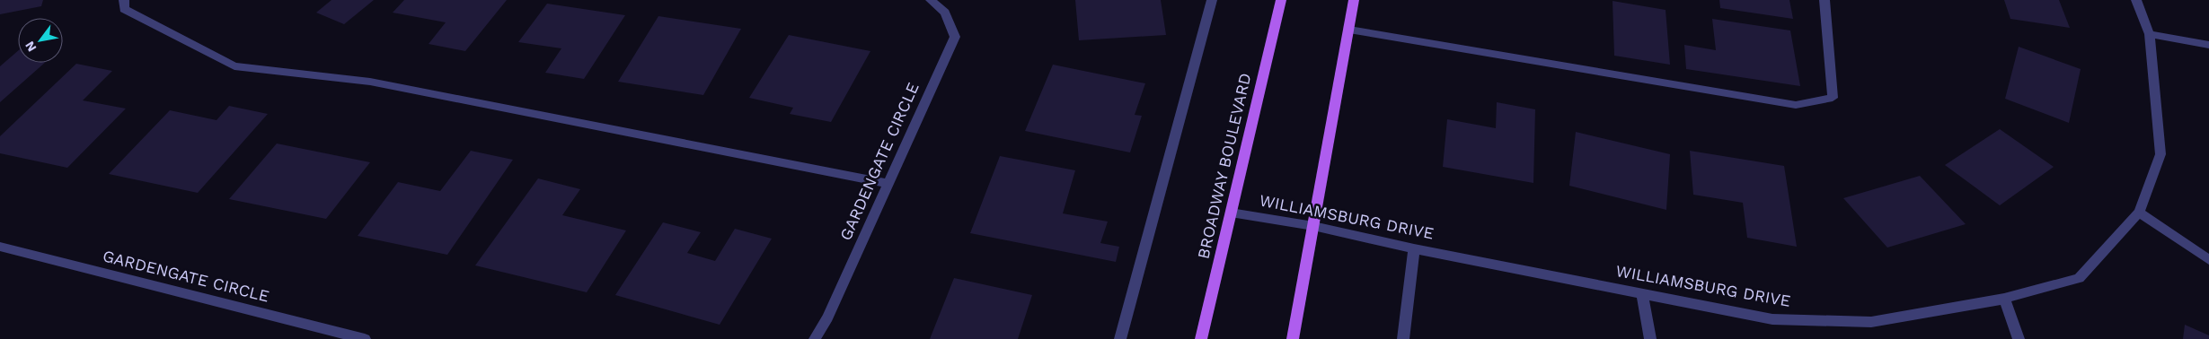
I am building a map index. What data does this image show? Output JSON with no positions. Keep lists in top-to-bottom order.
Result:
{
  "streets": {
    "main road": ["BROADWAY BOULEVARD"],
    "street": ["GARDENGATE CIRCLE", "WILLIAMSBURG DRIVE"]
  },
  "crossings": [
    ["BROADWAY BOULEVARD", "WILLIAMSBURG DRIVE"]
  ],
  "north": "bottom left"
}
